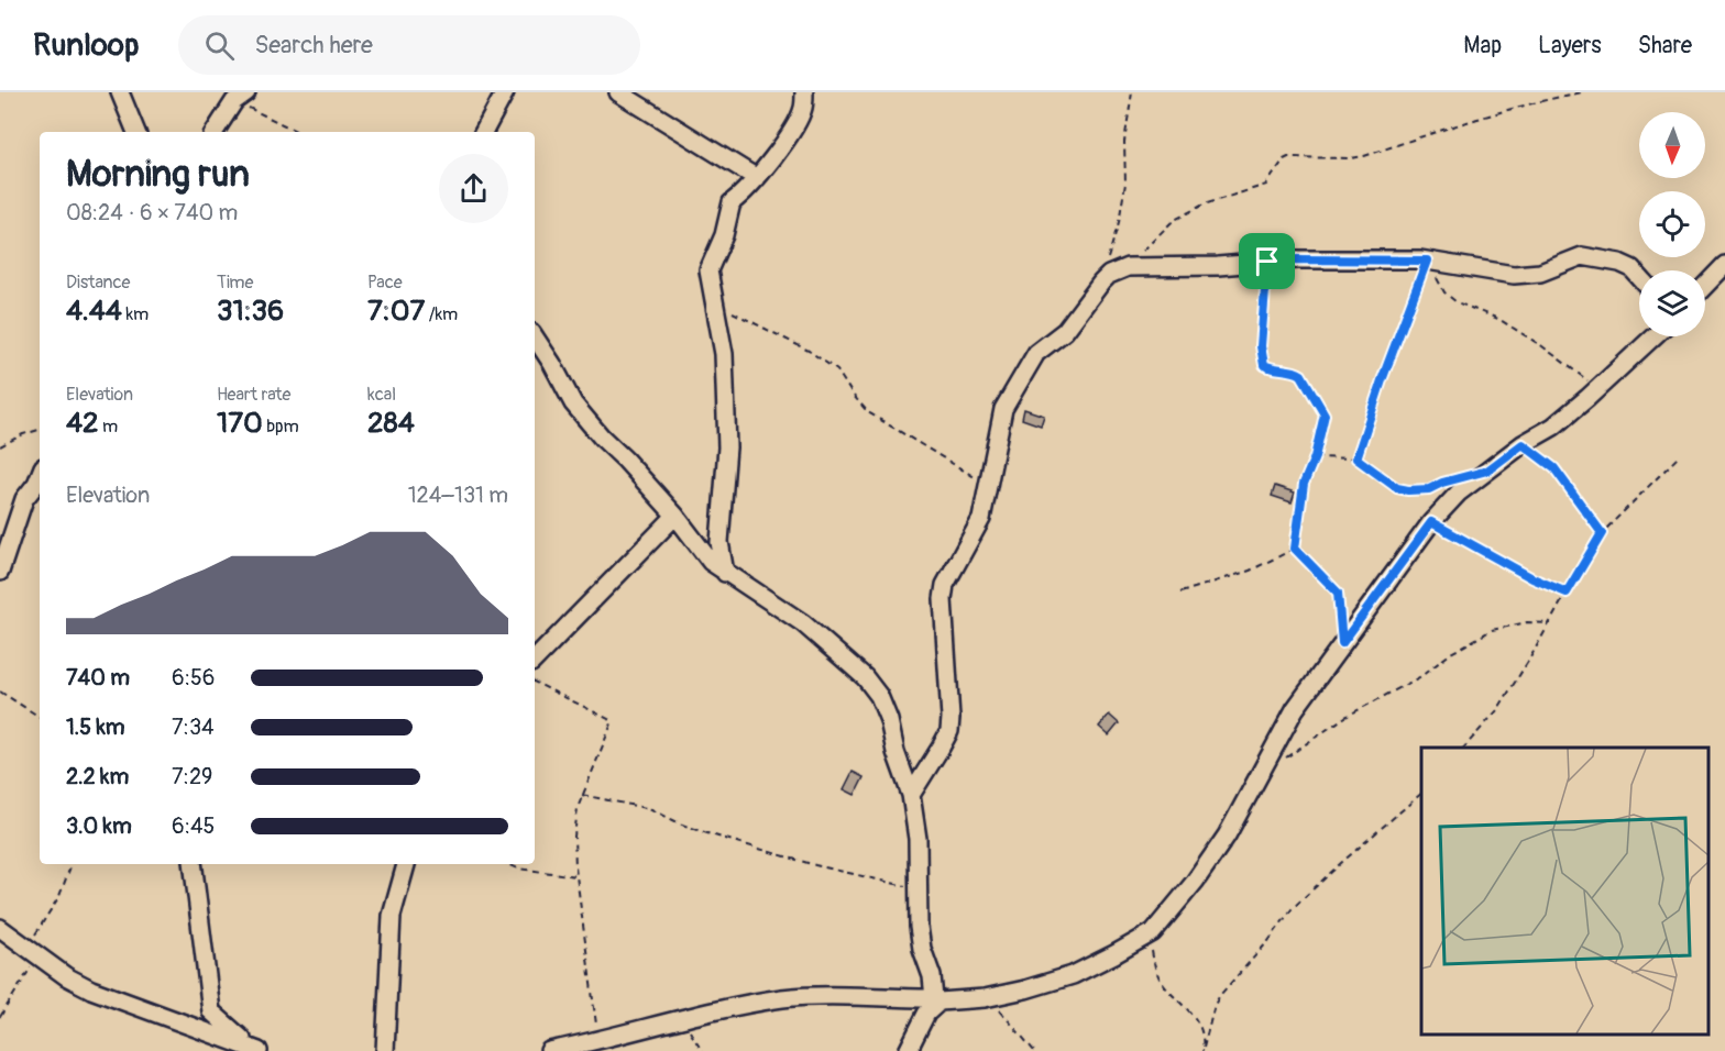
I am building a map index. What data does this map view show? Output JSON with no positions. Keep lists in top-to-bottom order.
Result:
{
  "north": "bottom",
  "page": {
    "header": "Runloop",
    "search": "Search here",
    "nav": ["Map", "Layers", "Share"],
    "heading": ["Morning run", "08:24 · 6 × 740 m"],
    "stats": [
      ["Distance", "4.44 km"],
      ["Time", "31:36"],
      ["Pace", "7:07 /km"],
      ["Elevation", "42 m"],
      ["Heart rate", "170 bpm"],
      ["kcal", "284"]
    ],
    "chart": ["Elevation", "124–131 m"],
    "list": [
      {
        "name": "740 m",
        "note": "6:56"
      },
      {
        "name": "1.5 km",
        "note": "7:34"
      },
      {
        "name": "2.2 km",
        "note": "7:29"
      },
      {
        "name": "3.0 km",
        "note": "6:45"
      }
    ]
  }
}
